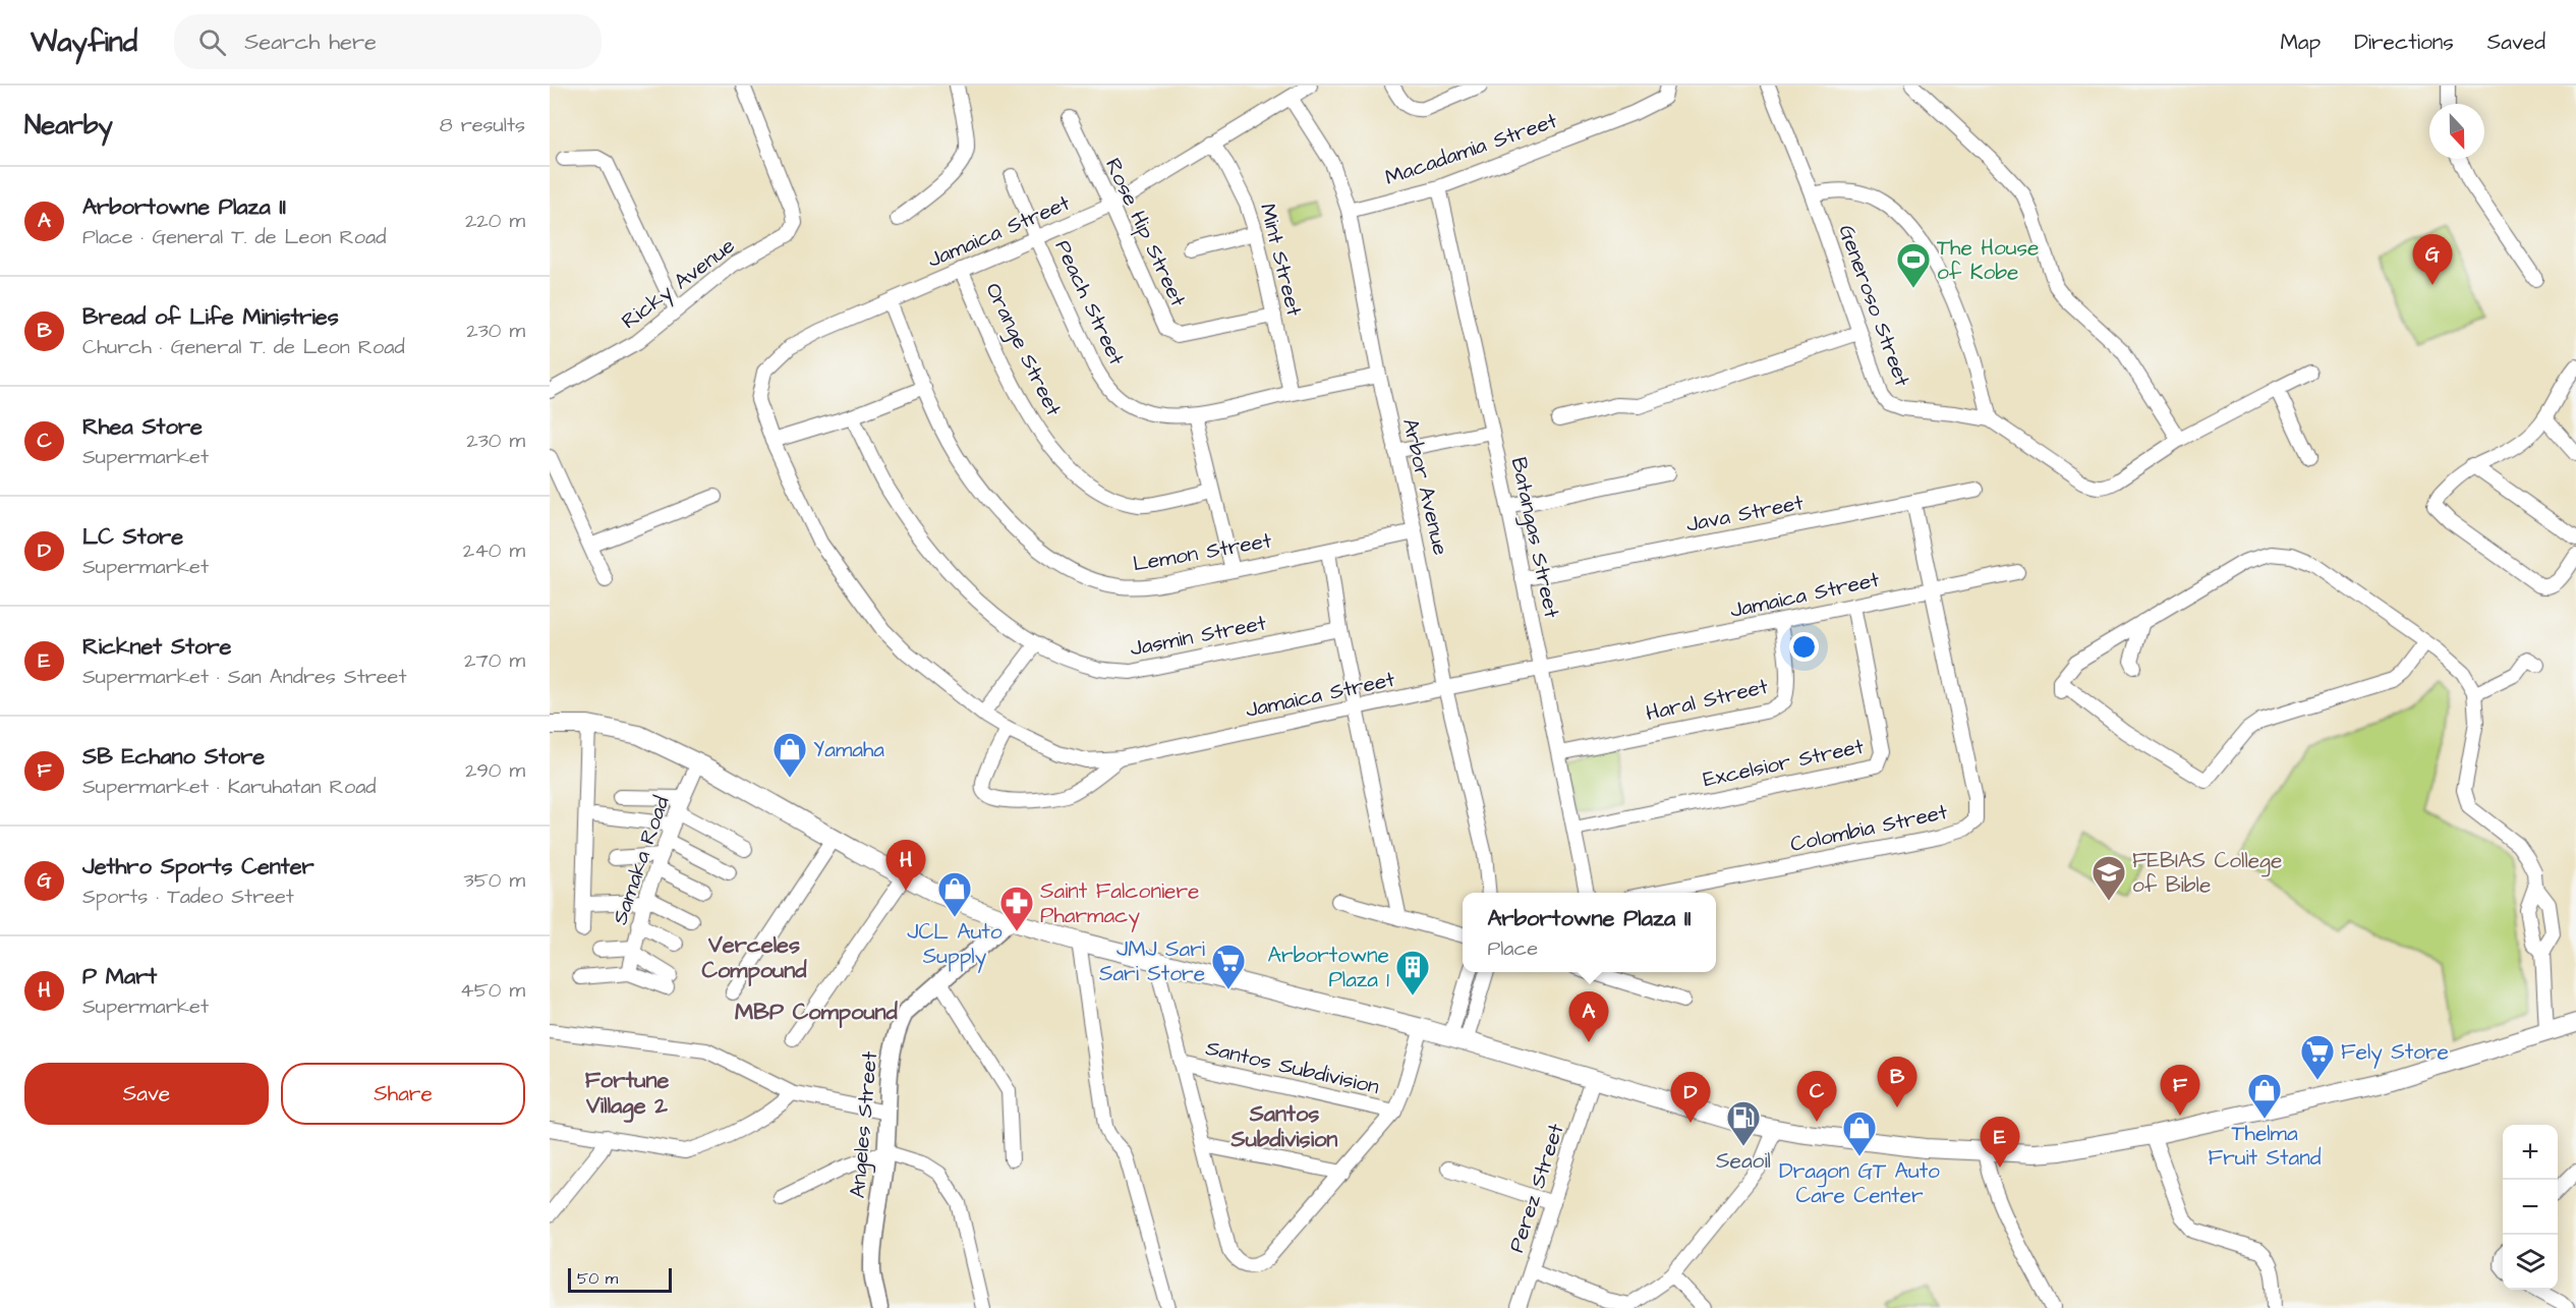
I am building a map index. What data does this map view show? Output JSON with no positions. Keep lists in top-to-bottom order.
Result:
{
  "streets": {
    "street": [
      "Macadamia Street",
      "Jamaica Street",
      "Rose Hip Street",
      "Mint Street",
      "Ricky Avenue",
      "Peach Street",
      "Generoso Street",
      "Orange Street",
      "Arbor Avenue",
      "Java Street",
      "Batangas Street",
      "Lemon Street",
      "Jasmin Street",
      "Haral Street",
      "Excelsior Street",
      "Colombia Street",
      "Samaka Road",
      "Santos Subdivision",
      "Angeles Street",
      "Perez Street"
    ]
  },
  "crossings": [
    ["Macadamia Street", "Arbor Avenue"],
    ["Macadamia Street", "Batangas Street"],
    ["Jamaica Street", "Rose Hip Street"],
    ["Jamaica Street", "Mint Street"],
    ["Jamaica Street", "Peach Street"],
    ["Jamaica Street", "Orange Street"],
    ["Jamaica Street", "Arbor Avenue"],
    ["Jamaica Street", "Batangas Street"],
    ["Jamaica Street", "Lemon Street"],
    ["Jamaica Street", "Haral Street"],
    ["Jamaica Street", "Excelsior Street"],
    ["Jamaica Street", "Colombia Street"],
    ["Rose Hip Street", "Mint Street"],
    ["Mint Street", "Peach Street"],
    ["Peach Street", "Arbor Avenue"],
    ["Arbor Avenue", "Lemon Street"],
    ["Java Street", "Batangas Street"],
    ["Java Street", "Colombia Street"],
    ["Batangas Street", "Haral Street"],
    ["Batangas Street", "Excelsior Street"]
  ],
  "districts": [
    "Verceles Compound",
    "MBP Compound",
    "Fortune Village 2",
    "Santos Subdivision"
  ],
  "places": {
    "sports": ["The House of Kobe"],
    "shop": [
      "Yamaha",
      "JCL Auto Supply",
      "Thelma Fruit Stand",
      "Dragon GT Auto Care Center"
    ],
    "school or university": ["FEBIAS College of Bible"],
    "pharmacy": ["Saint Falconiere Pharmacy"],
    "supermarket": ["JMJ Sari Sari Store", "Fely Store"],
    "building": ["Arbortowne Plaza 1"],
    "fuel station": ["Seaoil"]
  },
  "scale_bar": "50 m",
  "north": "bottom",
  "page": {
    "header": "Wayfind",
    "search": "Search here",
    "nav": ["Map", "Directions", "Saved"],
    "heading": ["Nearby", "8 results"],
    "list": [
      {
        "mark": "A",
        "name": "Arbortowne Plaza II",
        "note": "Place · General T. de Leon Road",
        "value": "220 m"
      },
      {
        "mark": "B",
        "name": "Bread of Life Ministries",
        "note": "Church · General T. de Leon Road",
        "value": "230 m"
      },
      {
        "mark": "C",
        "name": "Rhea Store",
        "note": "Supermarket",
        "value": "230 m"
      },
      {
        "mark": "D",
        "name": "LC Store",
        "note": "Supermarket",
        "value": "240 m"
      },
      {
        "mark": "E",
        "name": "Ricknet Store",
        "note": "Supermarket · San Andres Street",
        "value": "270 m"
      },
      {
        "mark": "F",
        "name": "SB Echano Store",
        "note": "Supermarket · Karuhatan Road",
        "value": "290 m"
      },
      {
        "mark": "G",
        "name": "Jethro Sports Center",
        "note": "Sports · Tadeo Street",
        "value": "350 m"
      },
      {
        "mark": "H",
        "name": "P Mart",
        "note": "Supermarket",
        "value": "450 m"
      }
    ],
    "pins": [
      "G",
      "H",
      "A",
      "B",
      "F",
      "C",
      "D",
      "E"
    ],
    "popup": ["Arbortowne Plaza II", "Place"],
    "buttons": ["Save", "Share"],
    "map_buttons": ["+", "−"],
    "scale": "50 m"
  }
}
